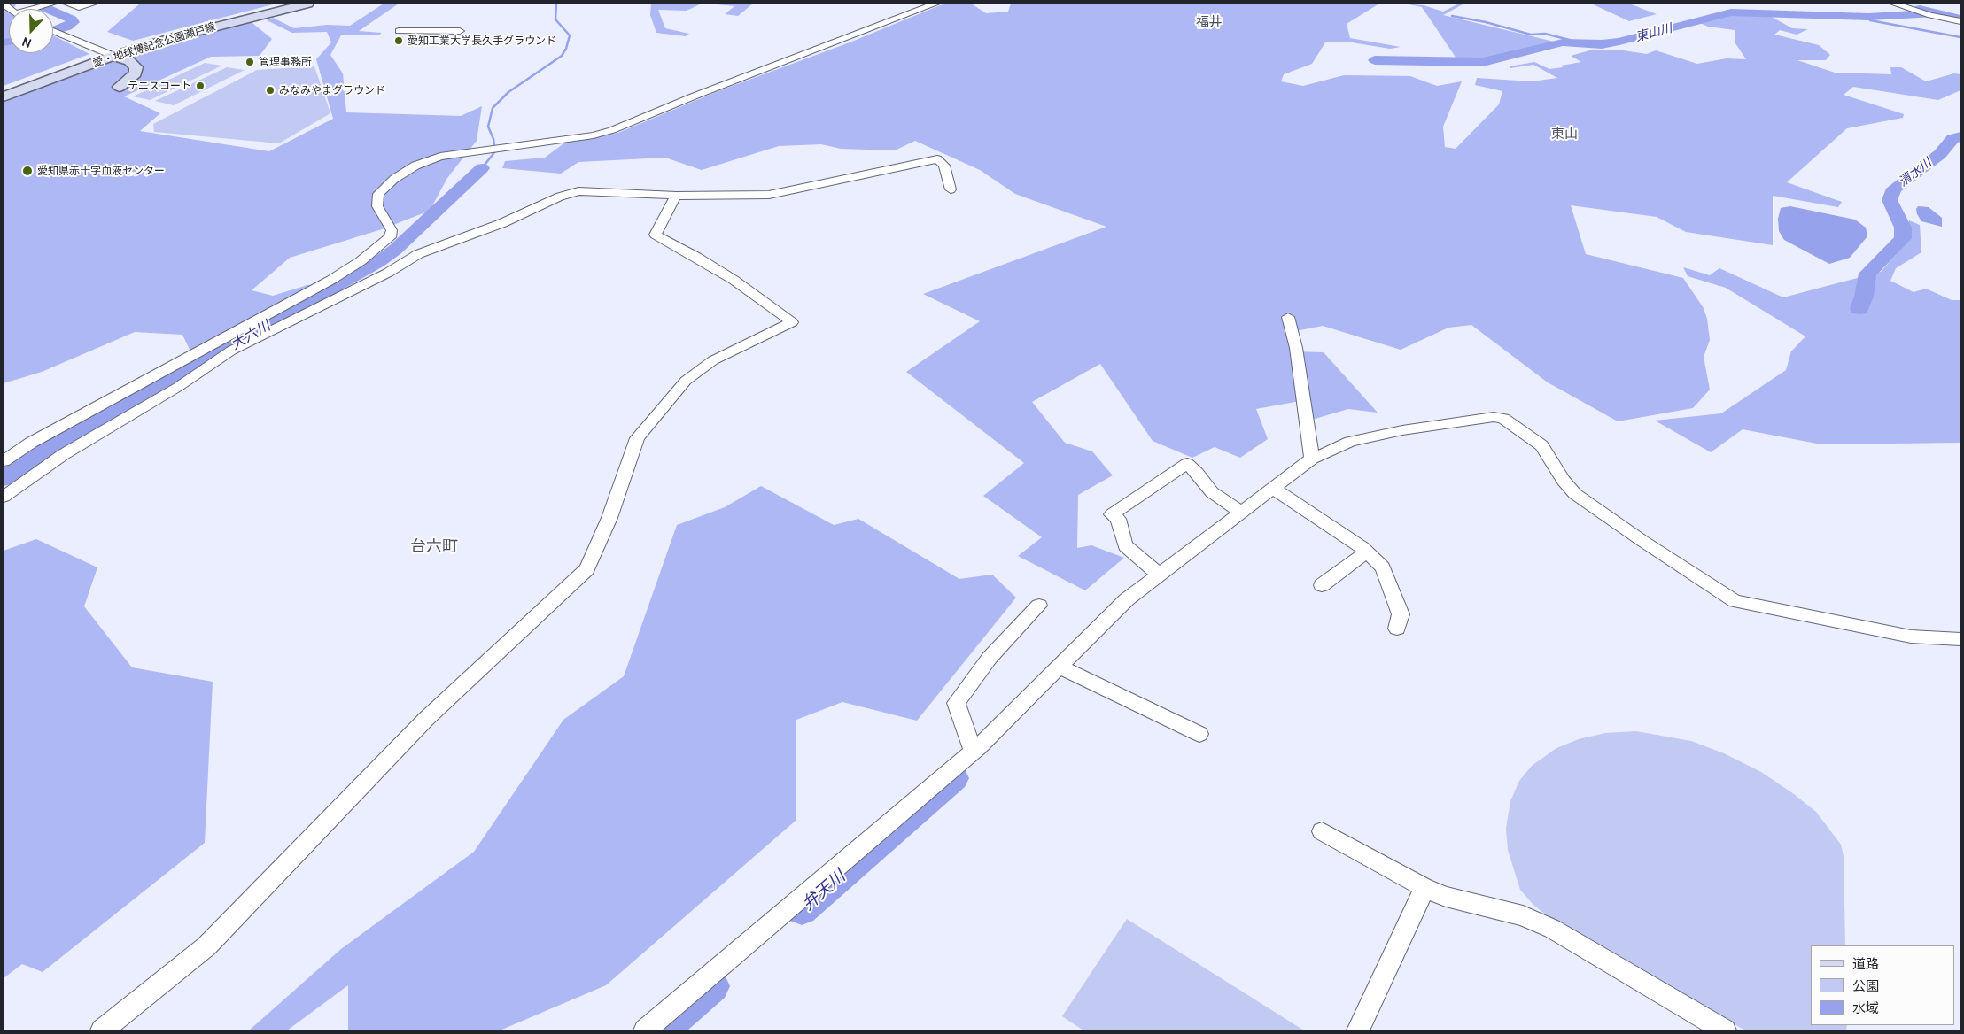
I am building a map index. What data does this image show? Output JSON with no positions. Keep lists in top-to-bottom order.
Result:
{
  "streets": {
    "main road": ["愛・地球博記念公園瀬戸線"]
  },
  "districts": ["福井", "東山", "台六町"],
  "water": [
    "東山川",
    "清水川",
    "大六川",
    "弁天川"
  ],
  "places": [
    "愛知工業大学長久手グラウンド",
    "管理事務所",
    "テニスコート",
    "みなみやまグラウンド",
    "愛知県赤十字血液センター"
  ],
  "legend": ["道路", "公園", "水域"],
  "north": "bottom"
}
